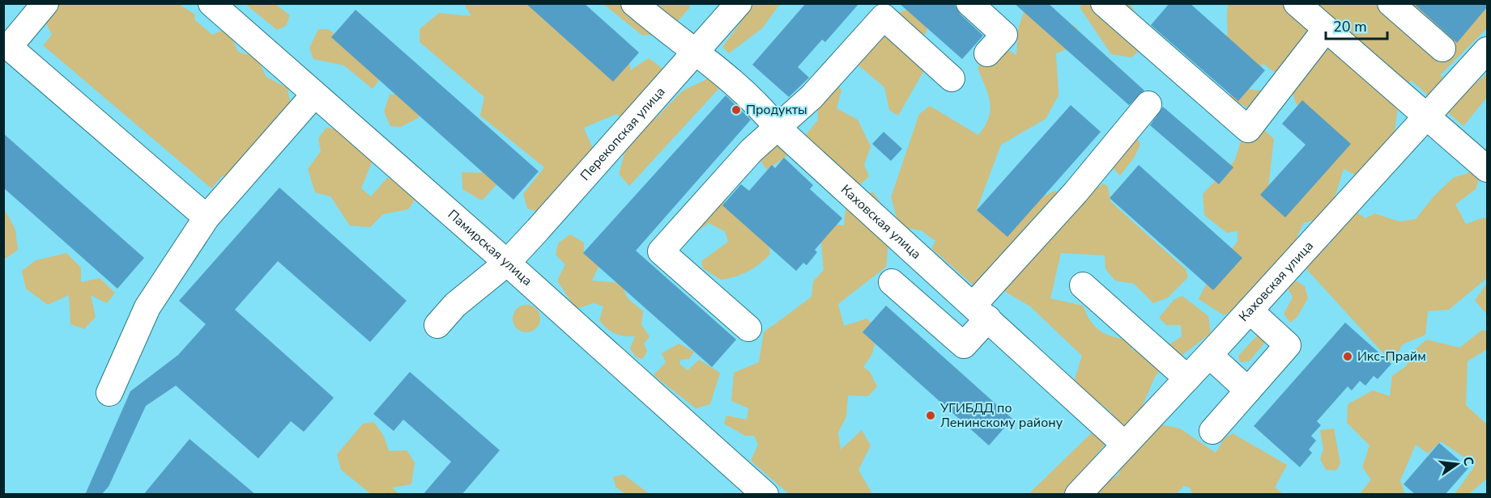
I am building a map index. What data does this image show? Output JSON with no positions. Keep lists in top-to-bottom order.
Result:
{
  "streets": {
    "street": ["Перекопская улица", "Каховская улица", "Памирская улица"]
  },
  "crossings": [
    ["Перекопская улица", "Каховская улица"],
    ["Перекопская улица", "Памирская улица"]
  ],
  "places": ["Продукты", "Икс-Прайм", "УГИБДД по Ленинскому району"],
  "scale_bar": "20 m",
  "north": "right"
}
